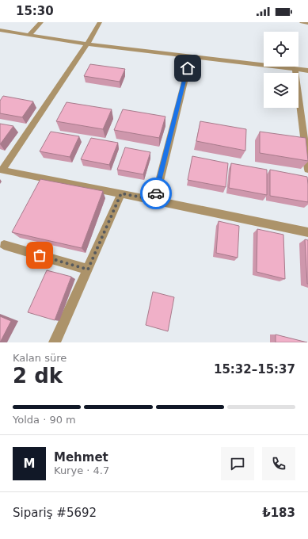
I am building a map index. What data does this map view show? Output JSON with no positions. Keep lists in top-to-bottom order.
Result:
{
  "page": {
    "status": "15:30",
    "heading": ["2 dk", "Kalan süre", "15:32–15:37"],
    "panel": [
      "Mehmet",
      "Kurye · 4.7",
      "Sipariş #5692",
      "₺183"
    ],
    "bar": "Yolda · 90 m",
    "round": "M"
  }
}
